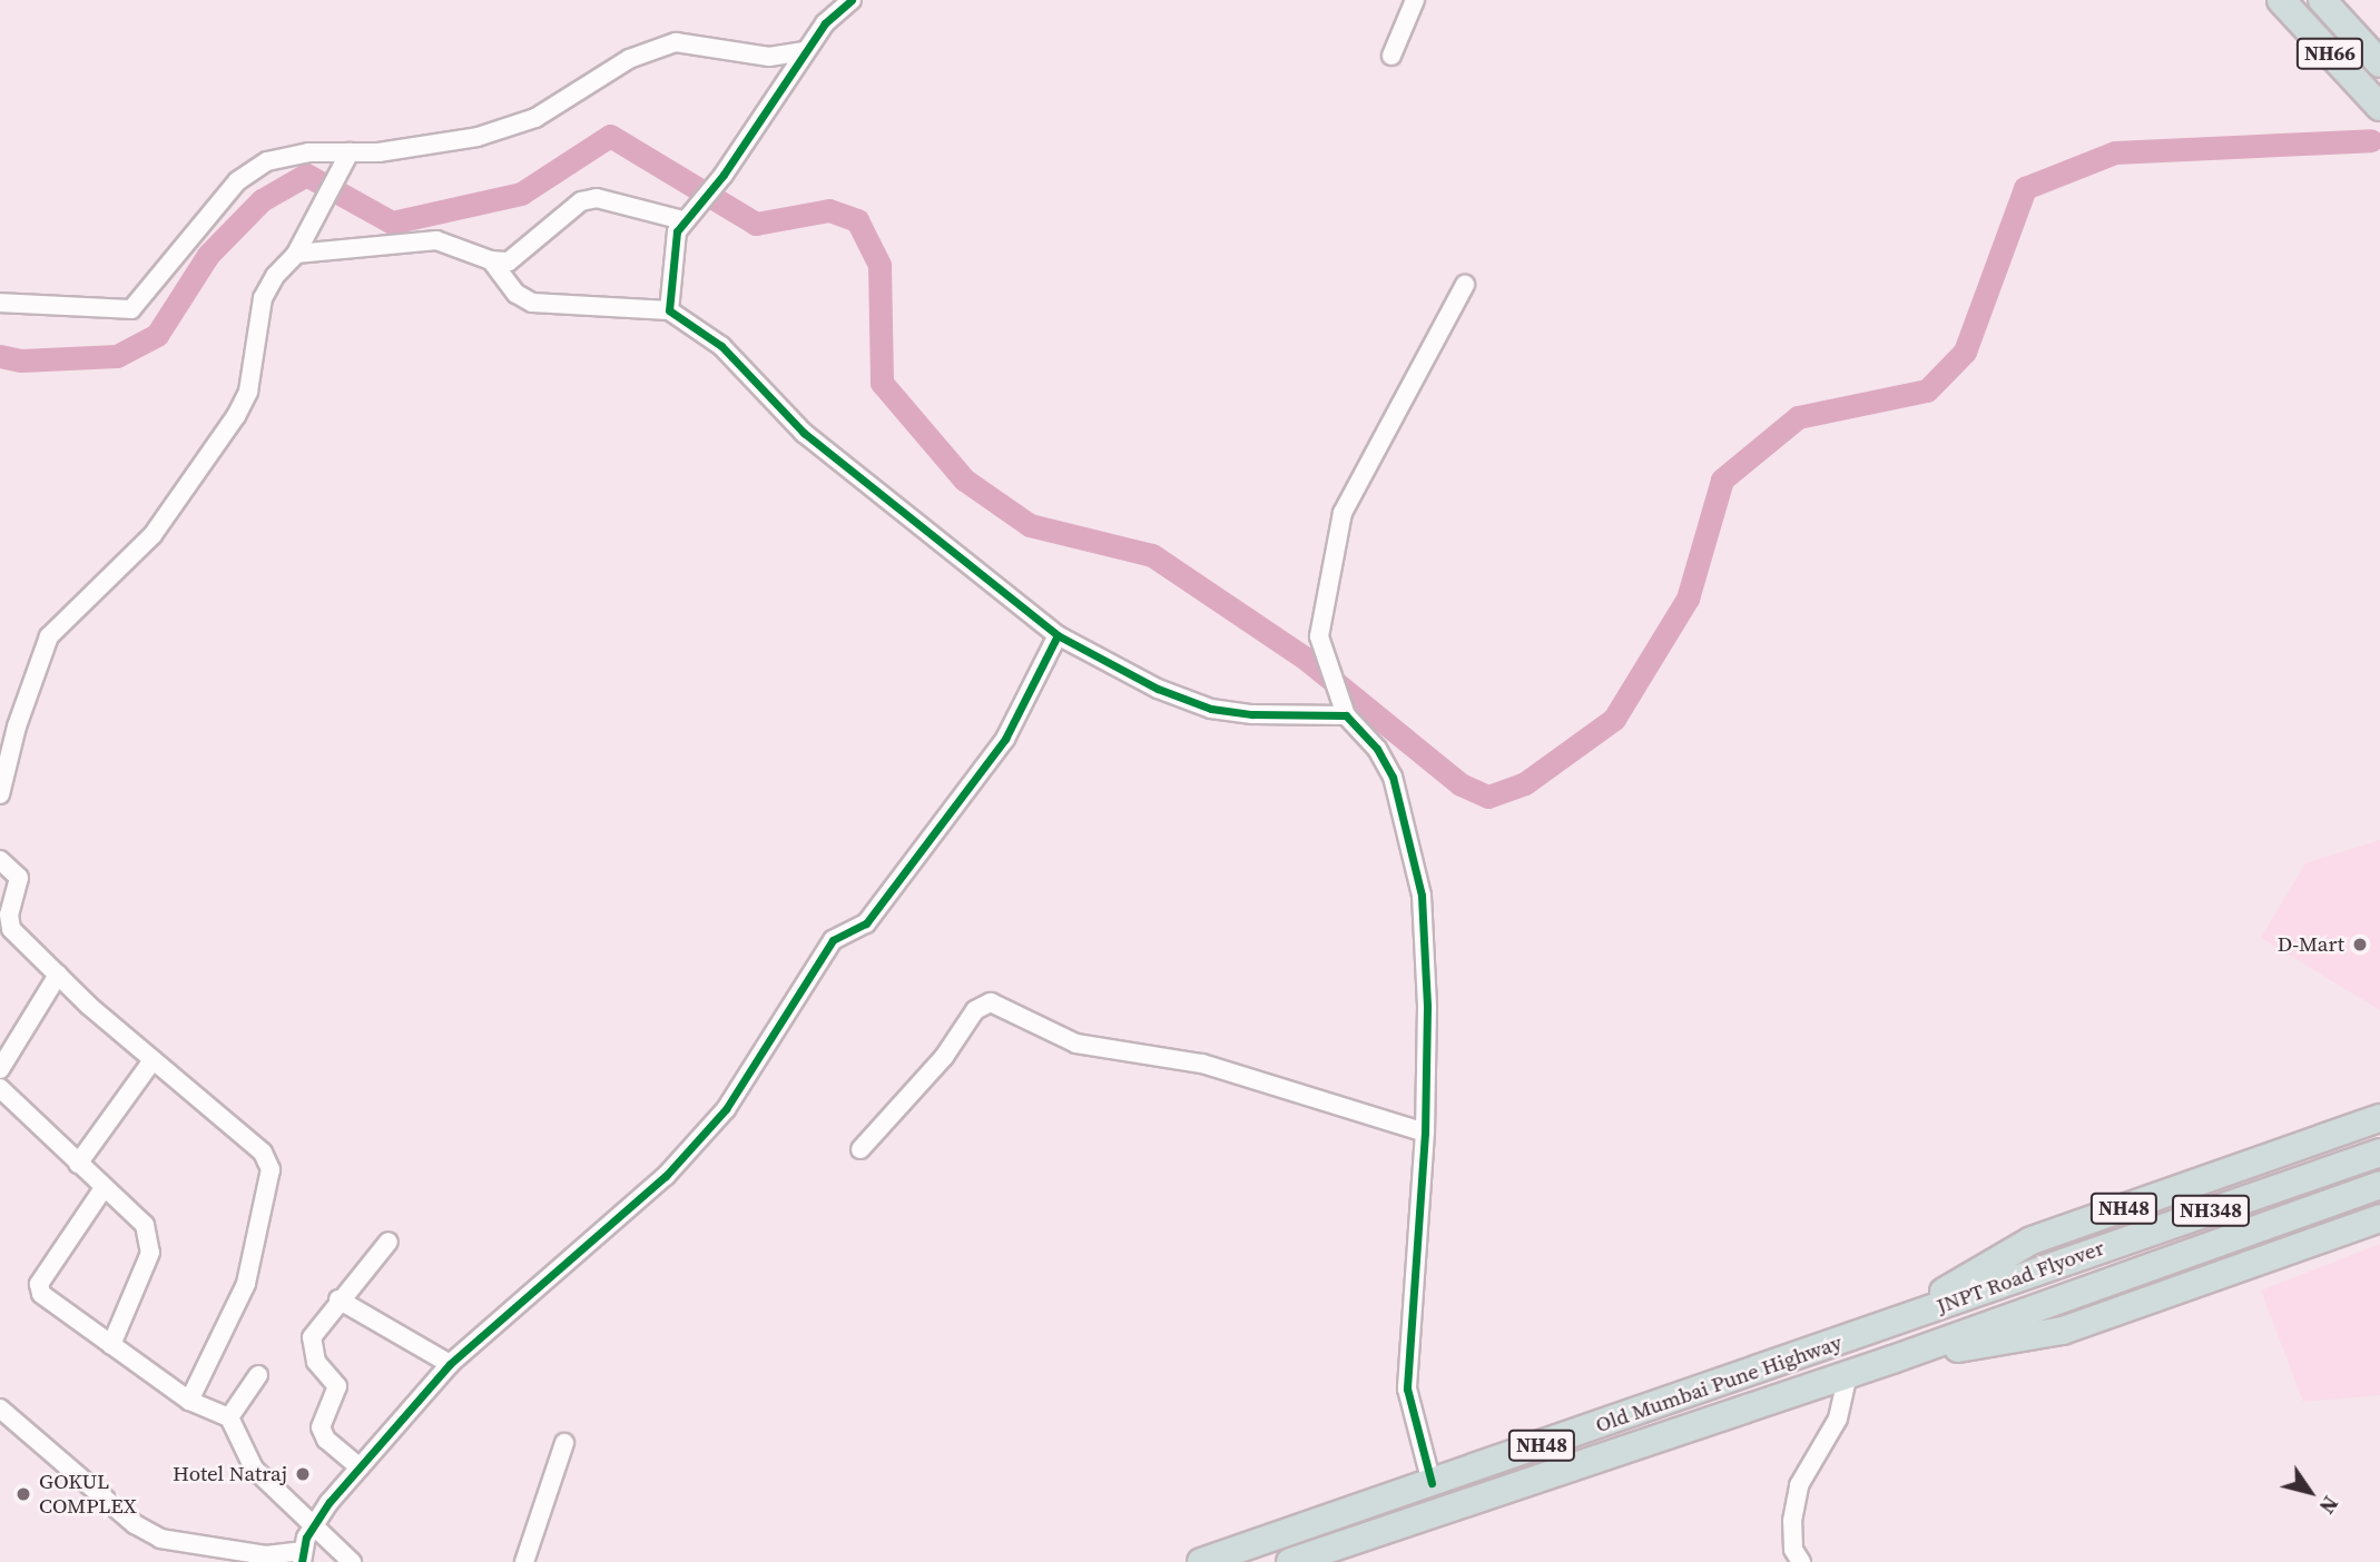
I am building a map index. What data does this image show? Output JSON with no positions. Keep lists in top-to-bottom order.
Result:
{
  "streets": {
    "highway": [
      "NH66",
      "NH48",
      "NH348",
      "JNPT Road Flyover",
      "Old Mumbai Pune Highway"
    ]
  },
  "crossings": [
    ["NH48", "JNPT Road Flyover"],
    ["NH48", "Old Mumbai Pune Highway"],
    ["JNPT Road Flyover", "Old Mumbai Pune Highway"]
  ],
  "places": ["D-Mart", "Hotel Natraj", "GOKUL COMPLEX"],
  "north": "bottom right"
}
